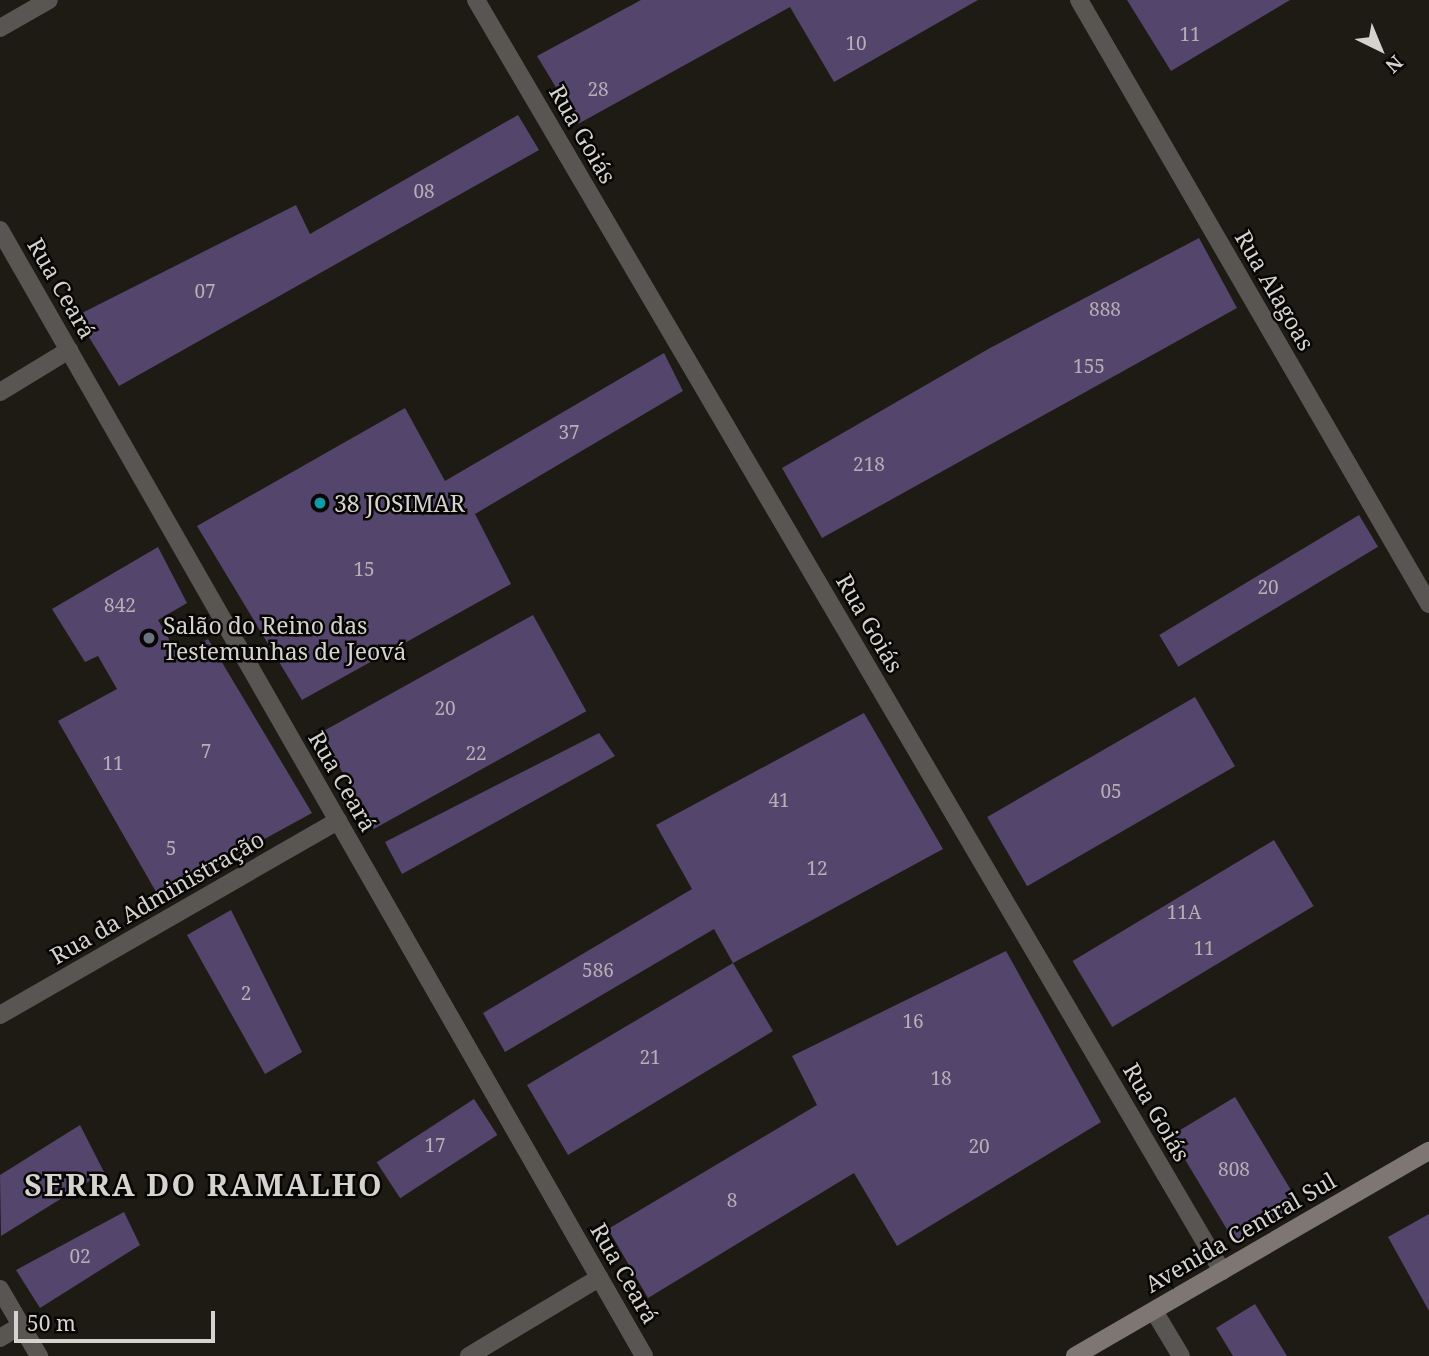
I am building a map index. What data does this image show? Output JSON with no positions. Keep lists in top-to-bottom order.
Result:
{
  "streets": {
    "main road": ["Avenida Central Sul"],
    "street": [
      "Rua Goiás",
      "Rua Ceará",
      "Rua Alagoas",
      "Rua da Administração"
    ]
  },
  "crossings": [
    ["Rua Goiás", "Avenida Central Sul"],
    ["Rua Ceará", "Rua da Administração"]
  ],
  "districts": ["SERRA DO RAMALHO"],
  "places": ["38 JOSIMAR", "Salão do Reino das Testemunhas de Jeová"],
  "house_numbers": [
    "11",
    "10",
    "28",
    "08",
    "07",
    "888",
    "155",
    "37",
    "218",
    "15",
    "20",
    "842",
    "20",
    "7",
    "22",
    "11",
    "05",
    "41",
    "5",
    "12",
    "11A",
    "11",
    "586",
    "2",
    "16",
    "21",
    "18",
    "17",
    "20",
    "808",
    "8",
    "02"
  ],
  "scale_bar": "50 m",
  "north": "bottom right"
}
